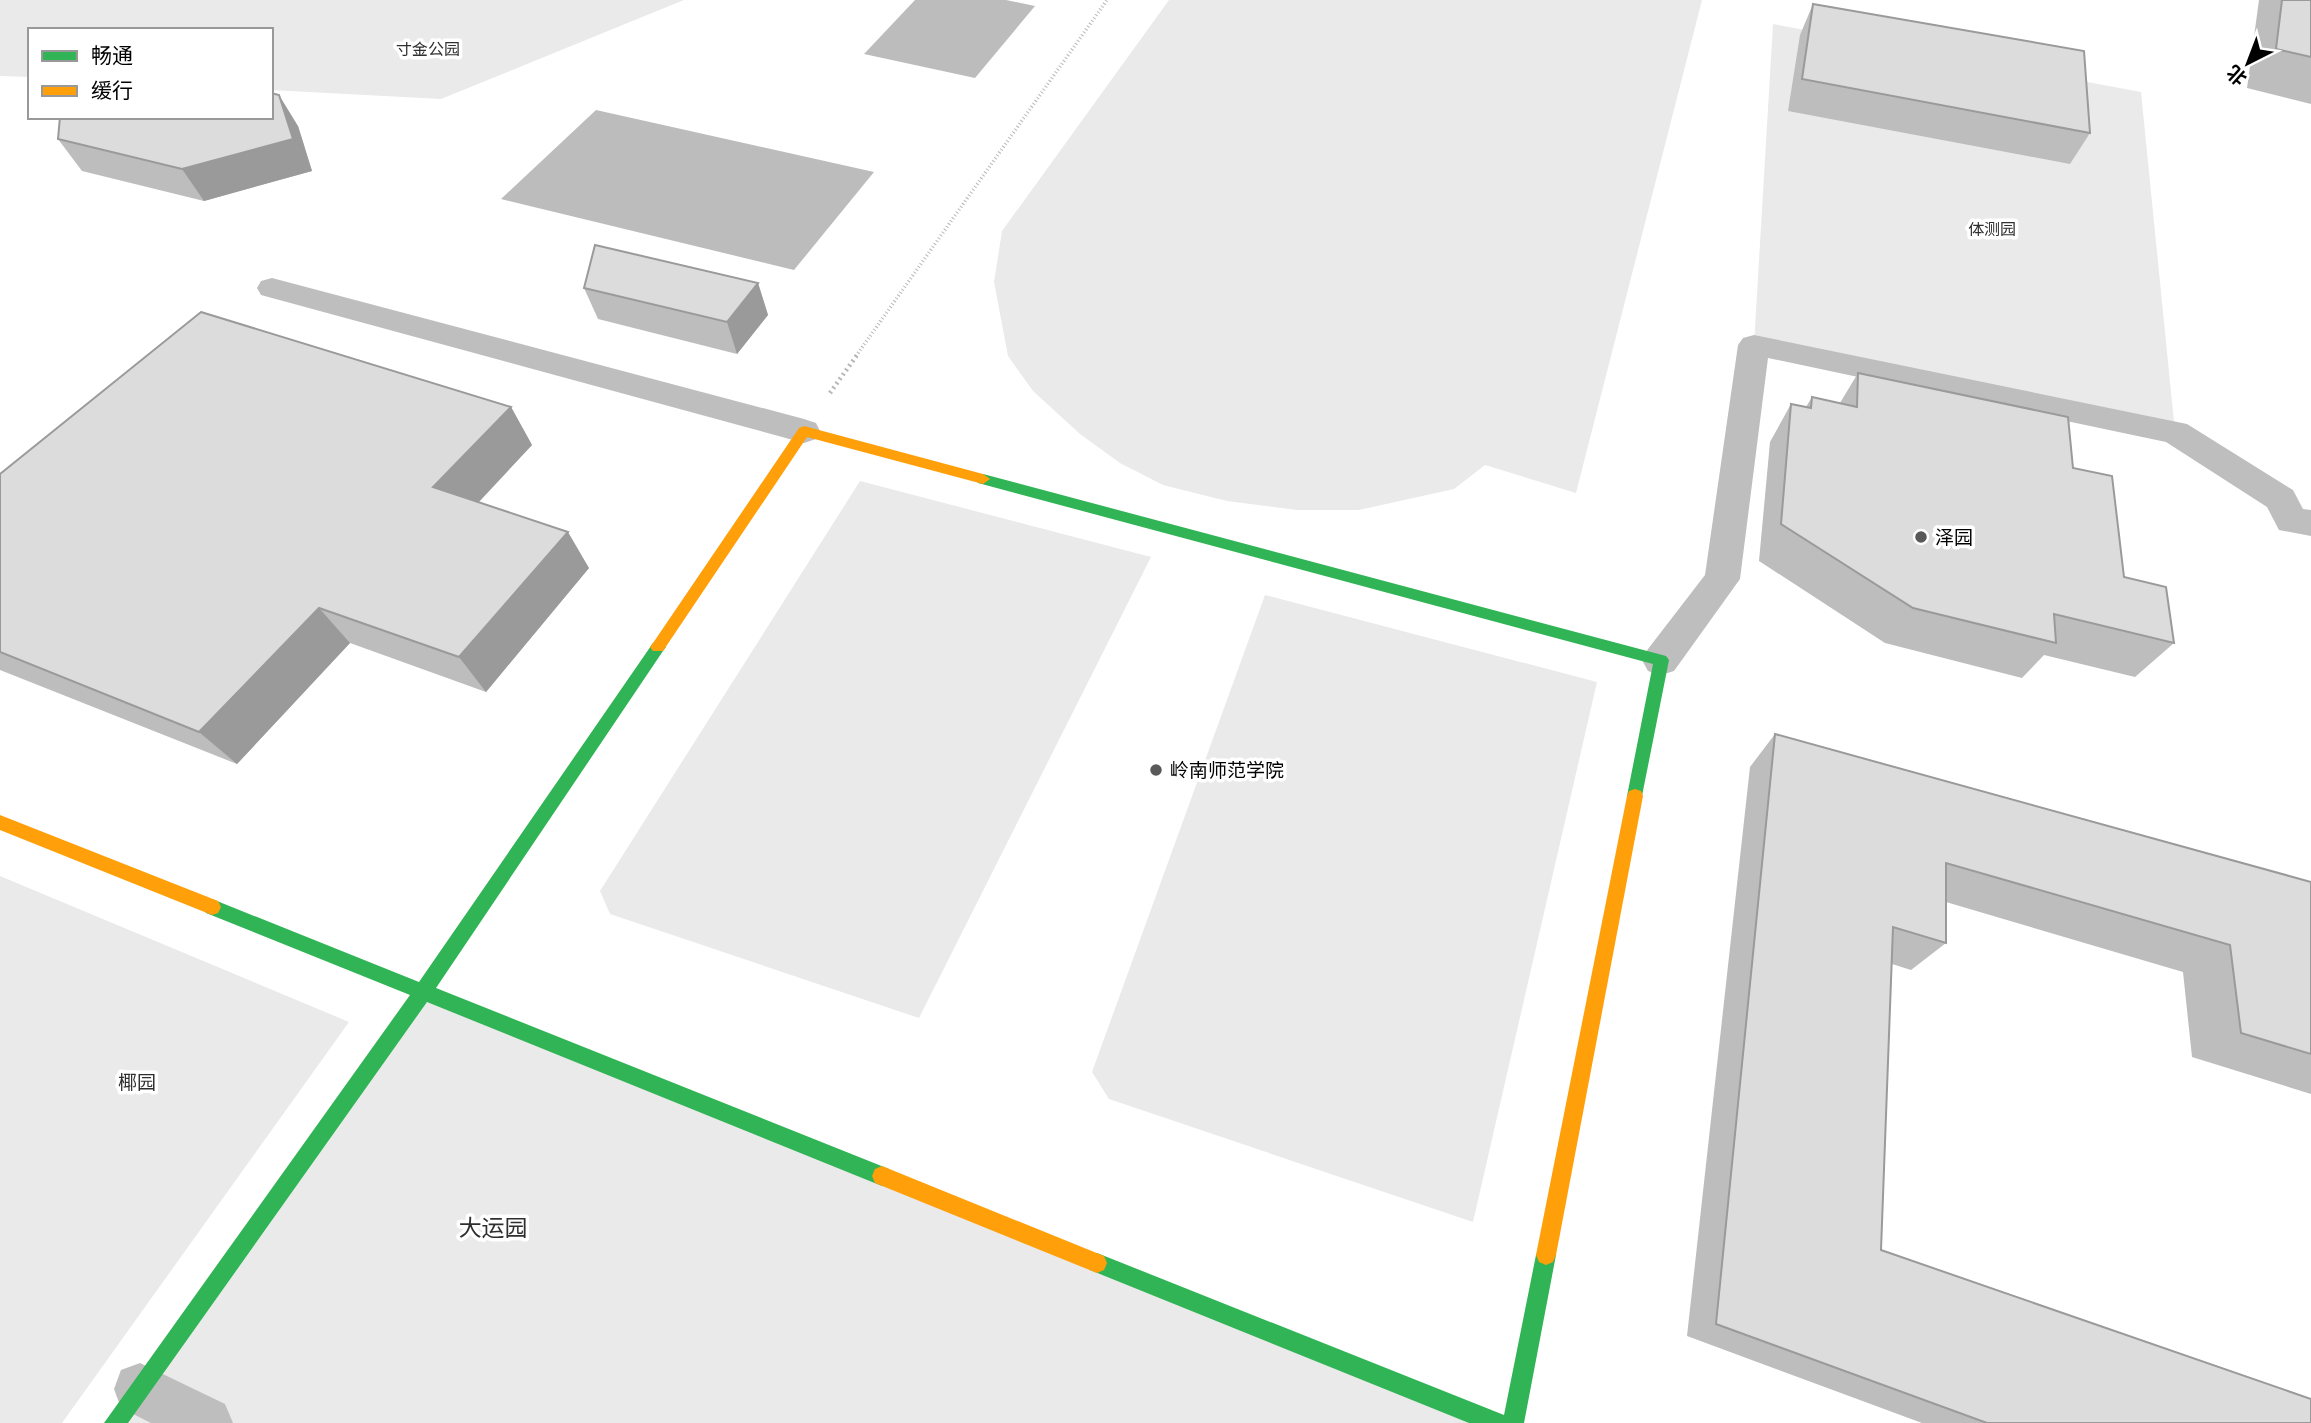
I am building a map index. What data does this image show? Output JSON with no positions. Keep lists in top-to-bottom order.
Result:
{
  "parks": [
    "寸金公园",
    "体测园",
    "椰园",
    "大运园"
  ],
  "places": ["泽园", "岭南师范学院"],
  "legend": ["畅通", "缓行"],
  "north": "bottom left"
}
